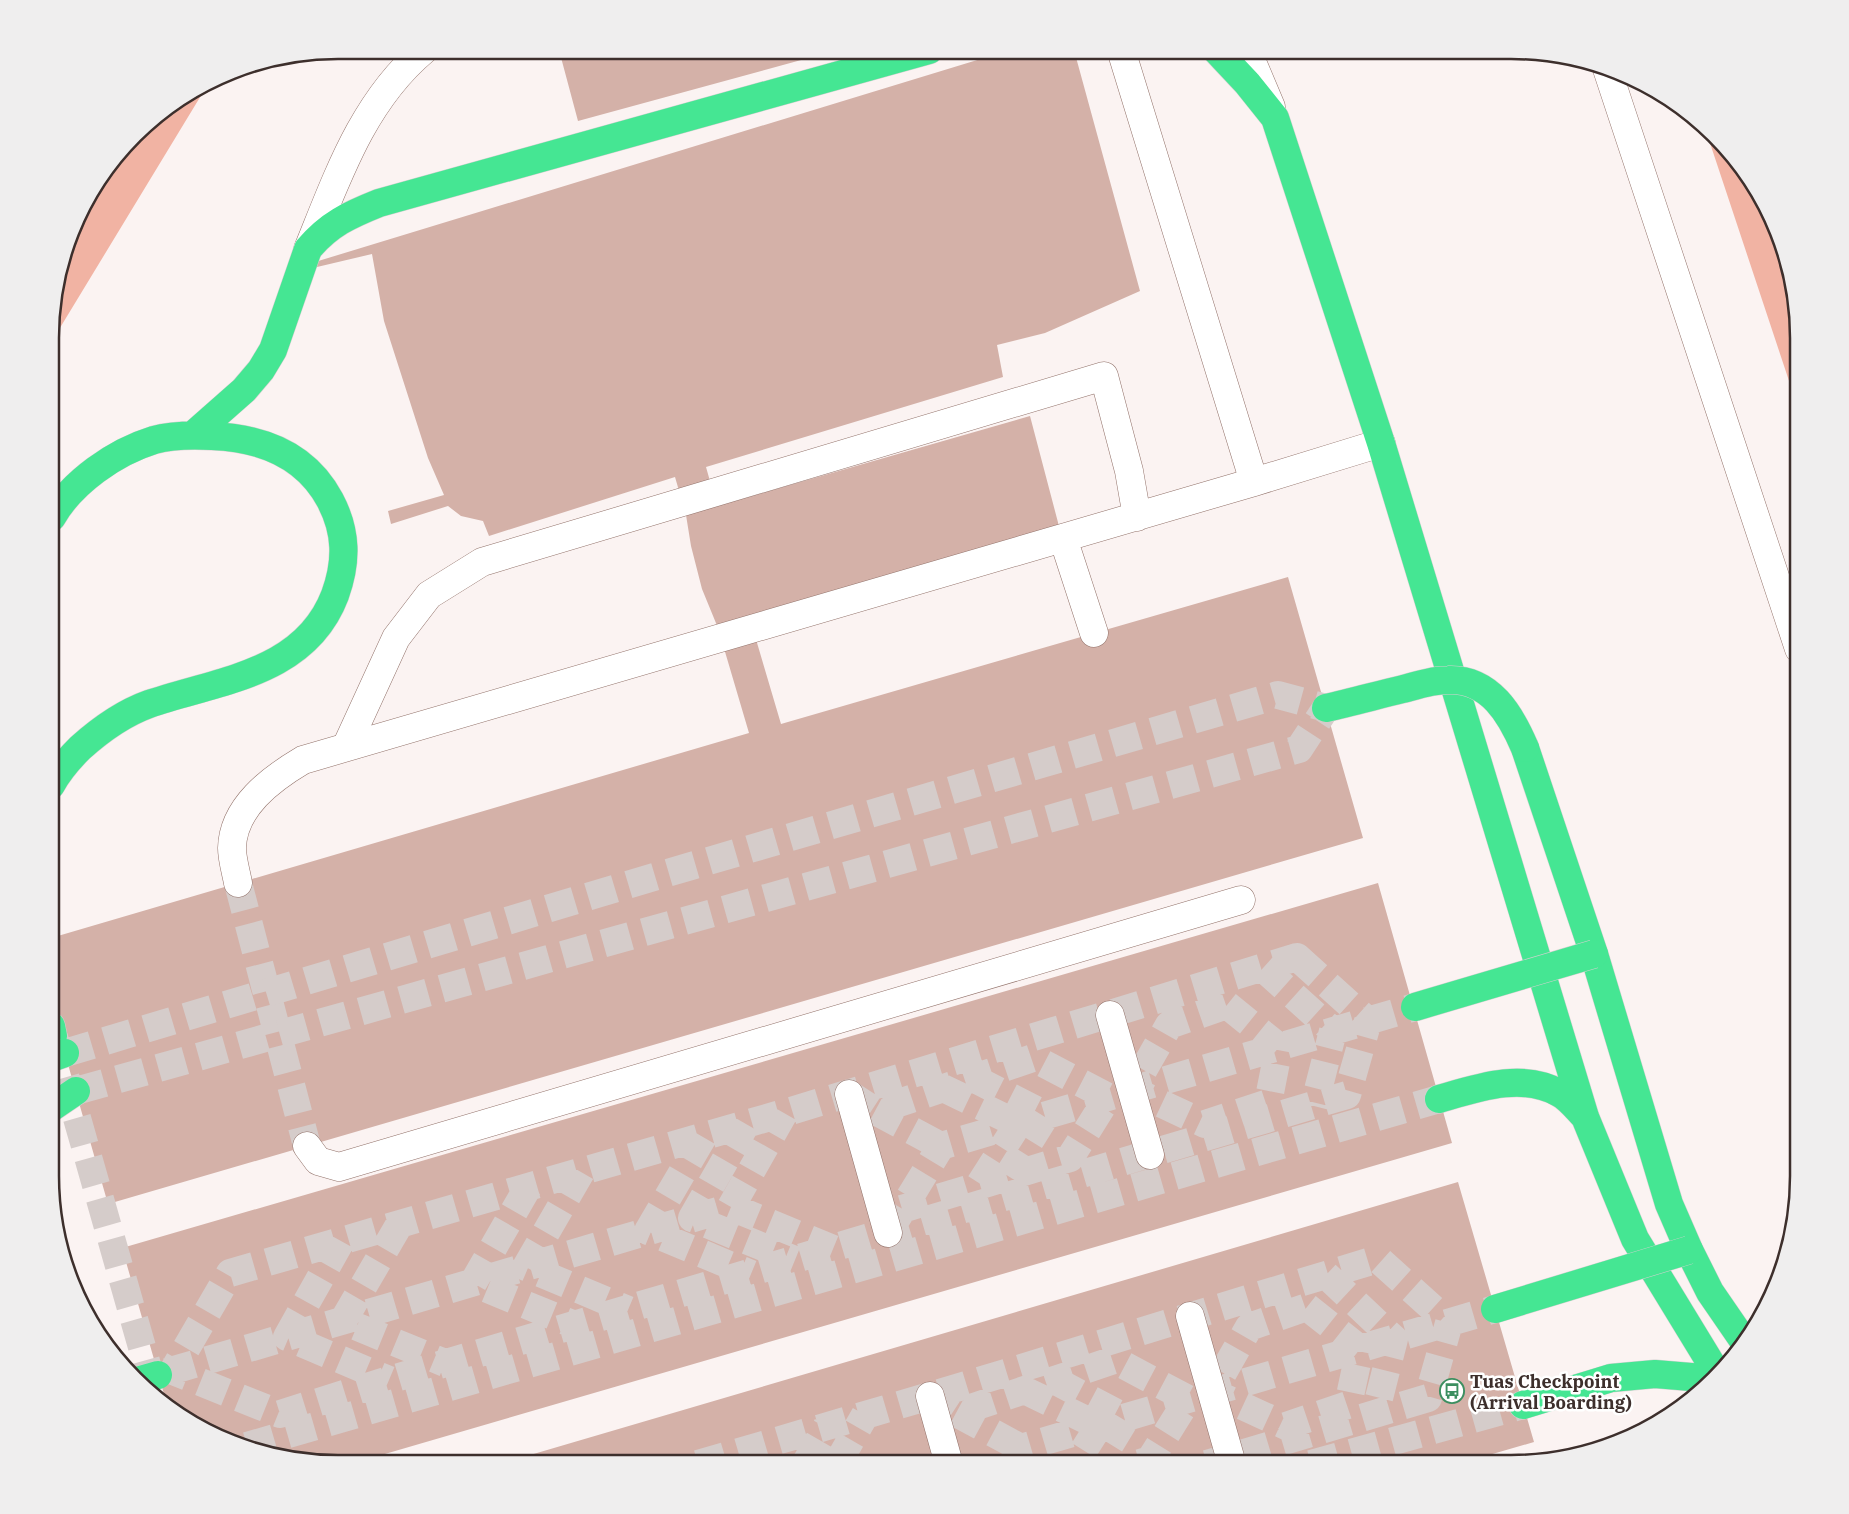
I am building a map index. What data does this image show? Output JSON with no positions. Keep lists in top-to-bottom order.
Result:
{
  "places": {
    "bus stop": ["Tuas Checkpoint (Arrival Boarding)"]
  }
}
